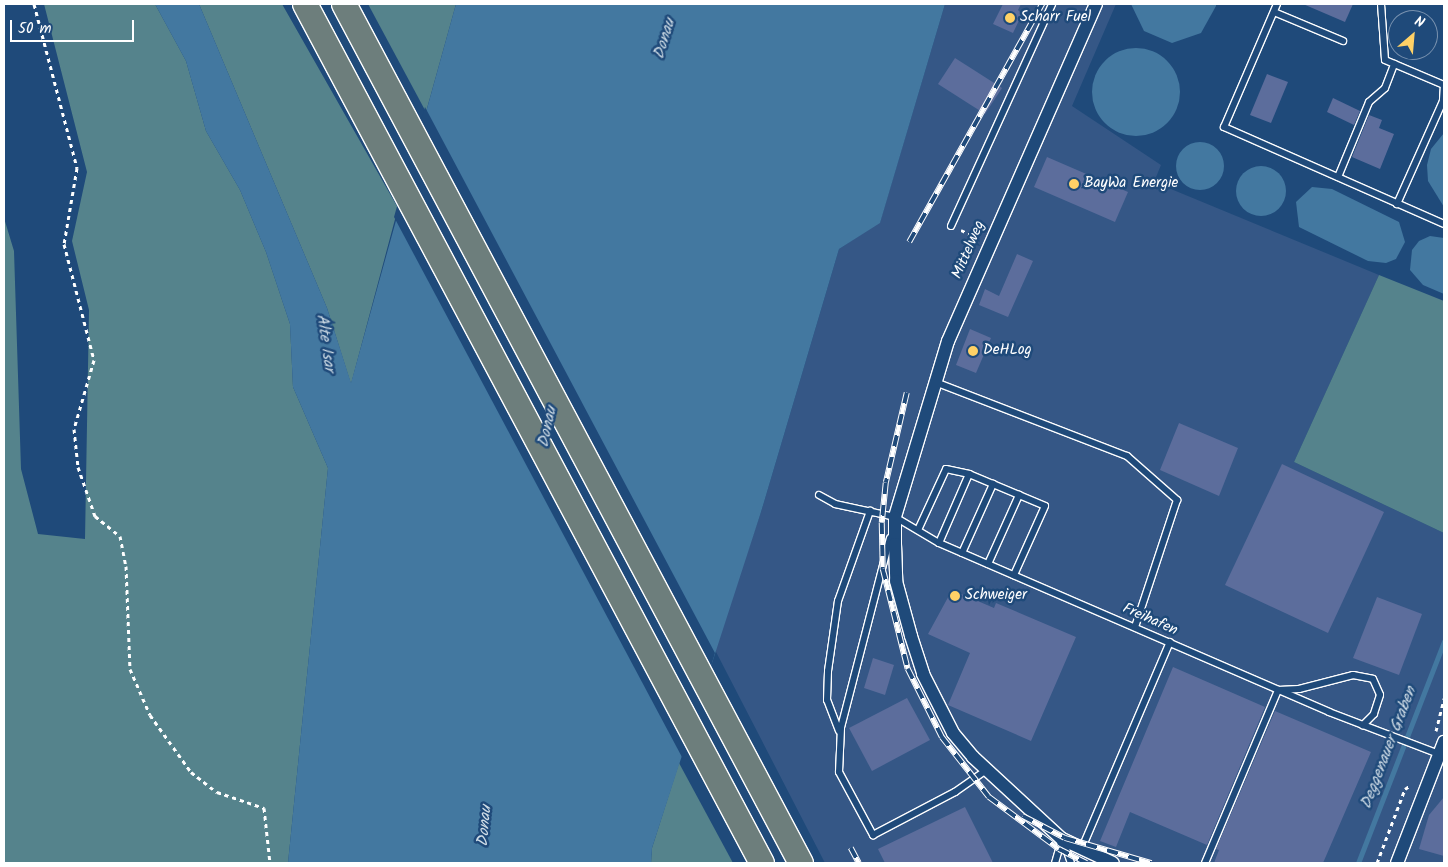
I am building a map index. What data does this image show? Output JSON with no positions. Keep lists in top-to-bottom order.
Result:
{
  "streets": {
    "street": ["Mittelweg"],
    "lane": ["Freihafen"]
  },
  "crossings": [
    ["Mittelweg", "Freihafen"]
  ],
  "water": ["Donau", "Alte Isar", "Deggenauer Graben"],
  "places": [
    "Scharr Fuel",
    "BayWa Energie",
    "DeHLog",
    "Schweiger"
  ],
  "scale_bar": "50 m",
  "north": "top right"
}
